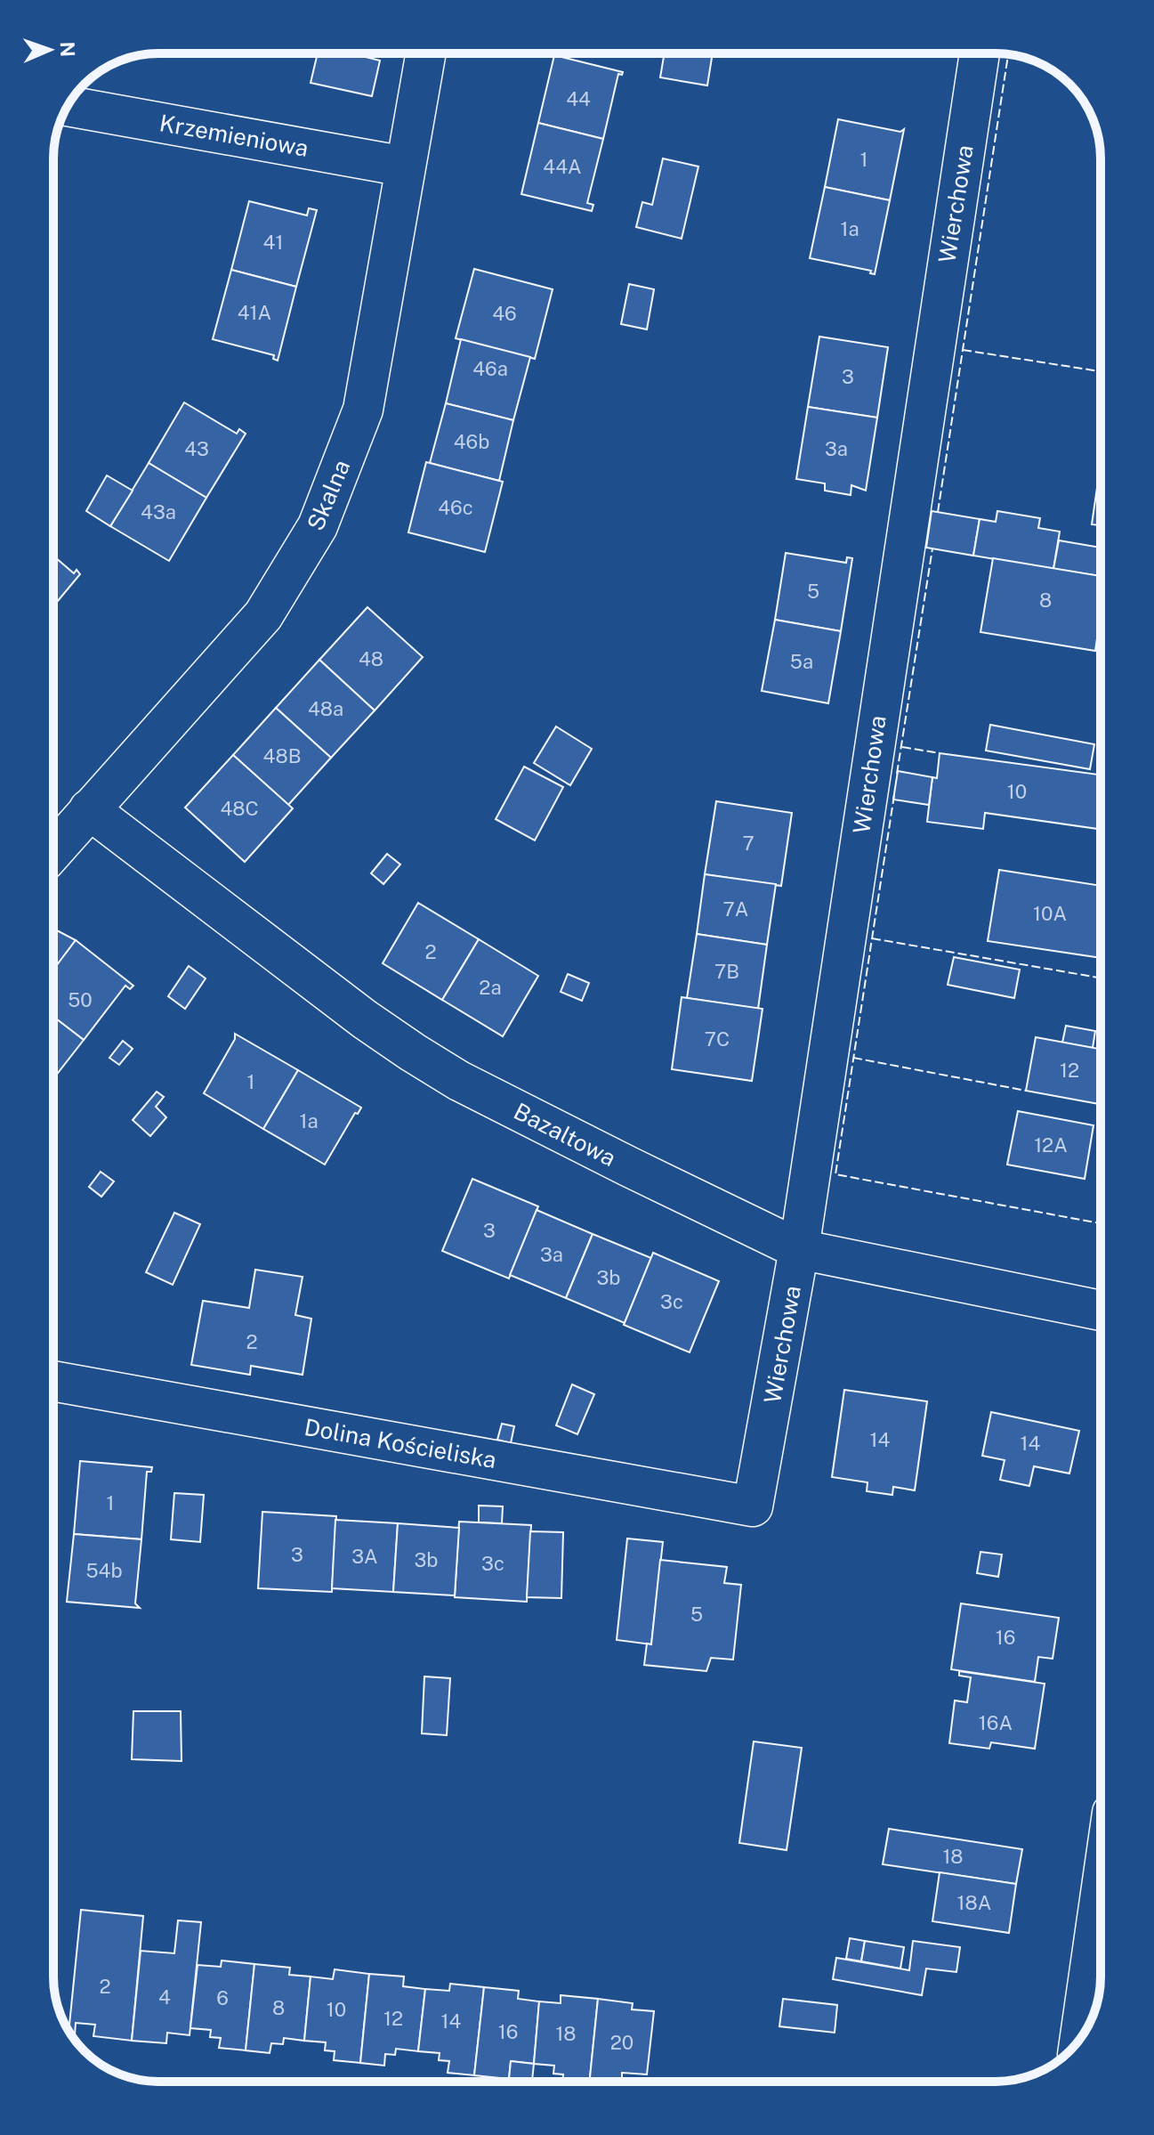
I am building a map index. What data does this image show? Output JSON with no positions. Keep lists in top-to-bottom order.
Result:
{
  "streets": {
    "street": [
      "Krzemieniowa",
      "Wierchowa",
      "Skalna",
      "Bazaltowa",
      "Dolina Kościeliska"
    ]
  },
  "crossings": [
    ["Krzemieniowa", "Skalna"],
    ["Wierchowa", "Bazaltowa"],
    ["Wierchowa", "Dolina Kościeliska"],
    ["Skalna", "Bazaltowa"]
  ],
  "house_numbers": [
    "44",
    "1",
    "44A",
    "1a",
    "41",
    "41A",
    "46",
    "46a",
    "3",
    "46b",
    "43",
    "3a",
    "46c",
    "43a",
    "5",
    "8",
    "48",
    "5a",
    "48a",
    "48B",
    "10",
    "48C",
    "7",
    "7A",
    "10A",
    "2",
    "7B",
    "2a",
    "50",
    "7C",
    "12",
    "1",
    "1a",
    "12A",
    "3",
    "3a",
    "3b",
    "3c",
    "2",
    "14",
    "14",
    "1",
    "3",
    "3A",
    "3b",
    "3c",
    "54b",
    "5",
    "16",
    "16A",
    "18",
    "18A",
    "2",
    "4",
    "6",
    "8",
    "10",
    "12",
    "14",
    "16",
    "18",
    "20"
  ],
  "north": "right"
}
